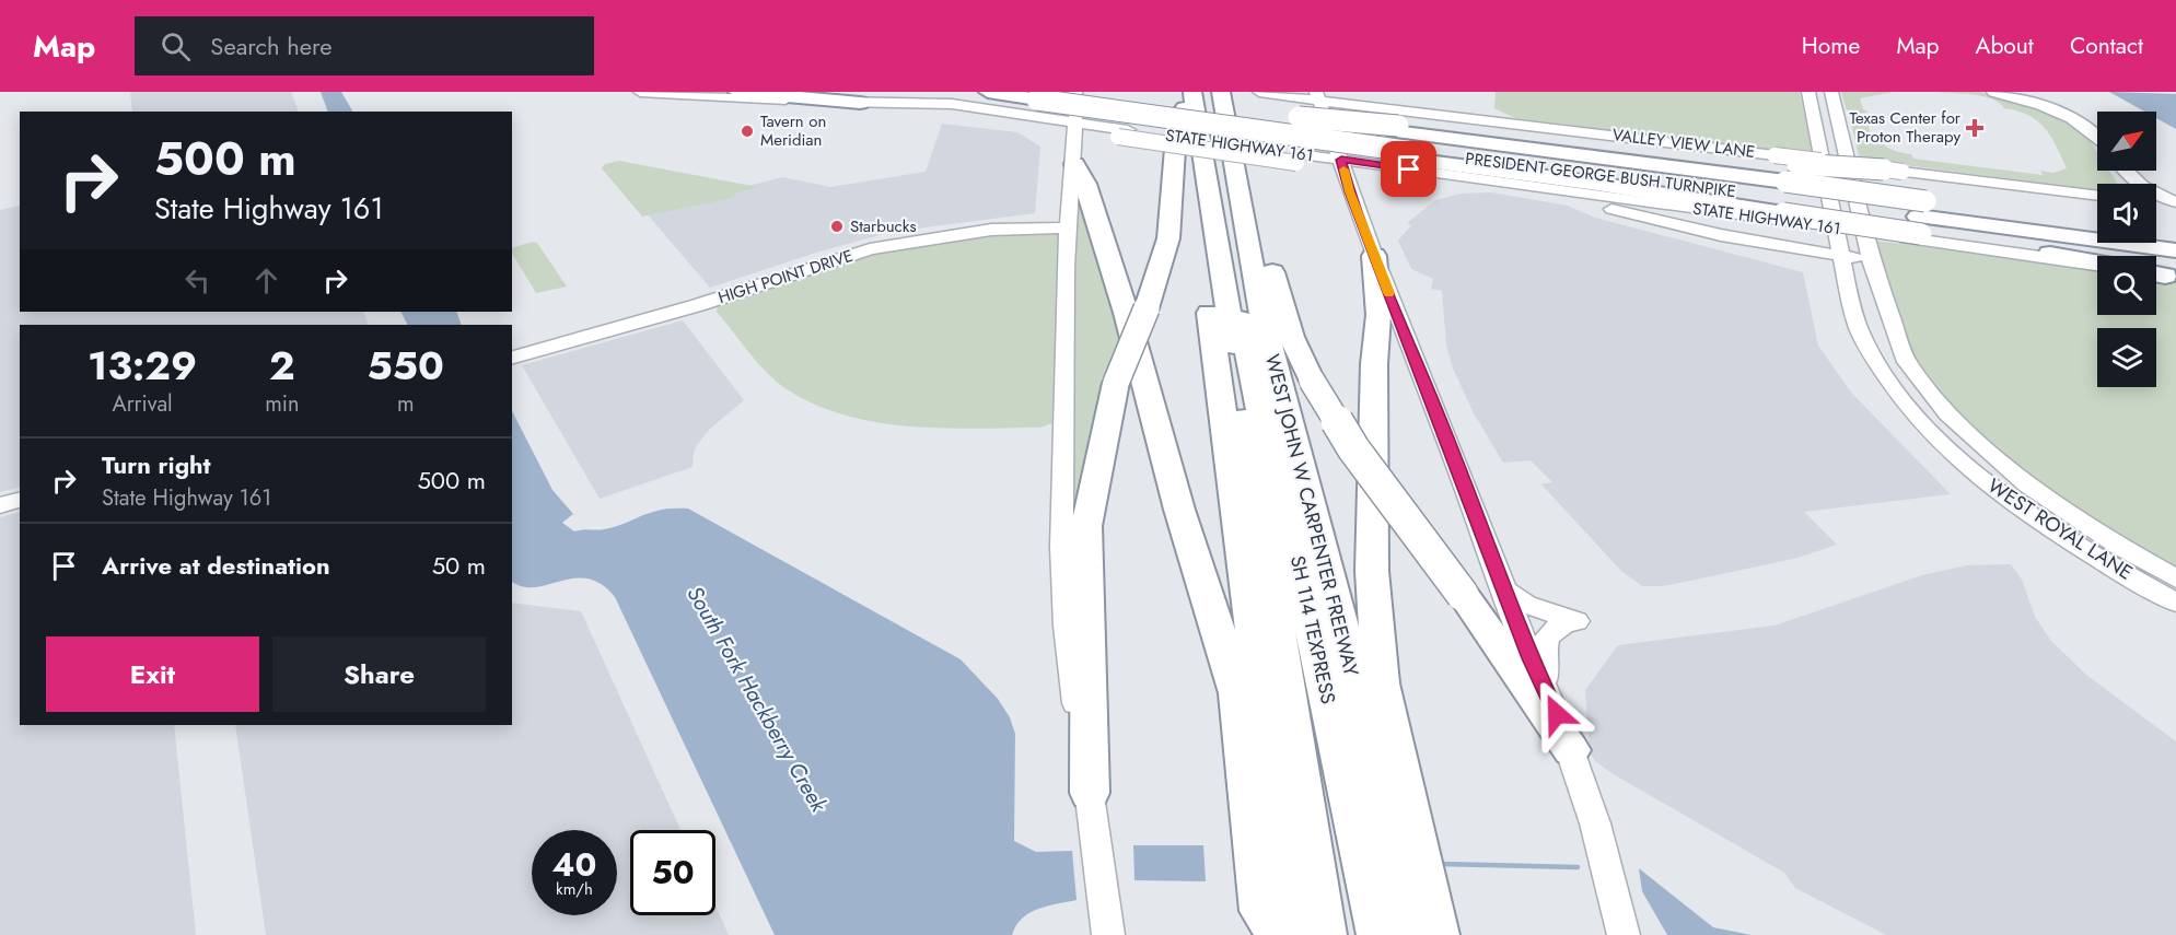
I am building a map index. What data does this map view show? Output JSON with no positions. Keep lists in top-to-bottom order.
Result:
{
  "streets": {
    "highway": ["PRESIDENT GEORGE BUSH TURNPIKE", "WEST JOHN W CARPENTER FREEWAY", "SH 114 TEXPRESS"],
    "main road": [
      "VALLEY VIEW LANE",
      "STATE HIGHWAY 161",
      "HIGH POINT DRIVE",
      "WEST ROYAL LANE"
    ]
  },
  "crossings": [
    ["VALLEY VIEW LANE", "STATE HIGHWAY 161"],
    ["VALLEY VIEW LANE", "PRESIDENT GEORGE BUSH TURNPIKE"],
    ["STATE HIGHWAY 161", "PRESIDENT GEORGE BUSH TURNPIKE"]
  ],
  "water": ["South Fork Hackberry Creek"],
  "places": {
    "health": ["Texas Center for Proton Therapy"],
    "other": ["Tavern on Meridian", "Starbucks"]
  },
  "north": "top right",
  "page": {
    "header": "Map",
    "search": "Search here",
    "nav": [
      "Home",
      "Map",
      "About",
      "Contact"
    ],
    "turn": ["500 m", "State Highway 161"],
    "eta": [
      "13:29",
      "Arrival",
      "2",
      "min",
      "550",
      "m"
    ],
    "list": [
      {
        "name": "Turn right",
        "note": "State Highway 161",
        "value": "500 m"
      },
      {
        "name": "Arrive at destination",
        "value": "50 m"
      }
    ],
    "buttons": ["Exit", "Share"],
    "speed": "40 km/h",
    "limit": "50"
  }
}
